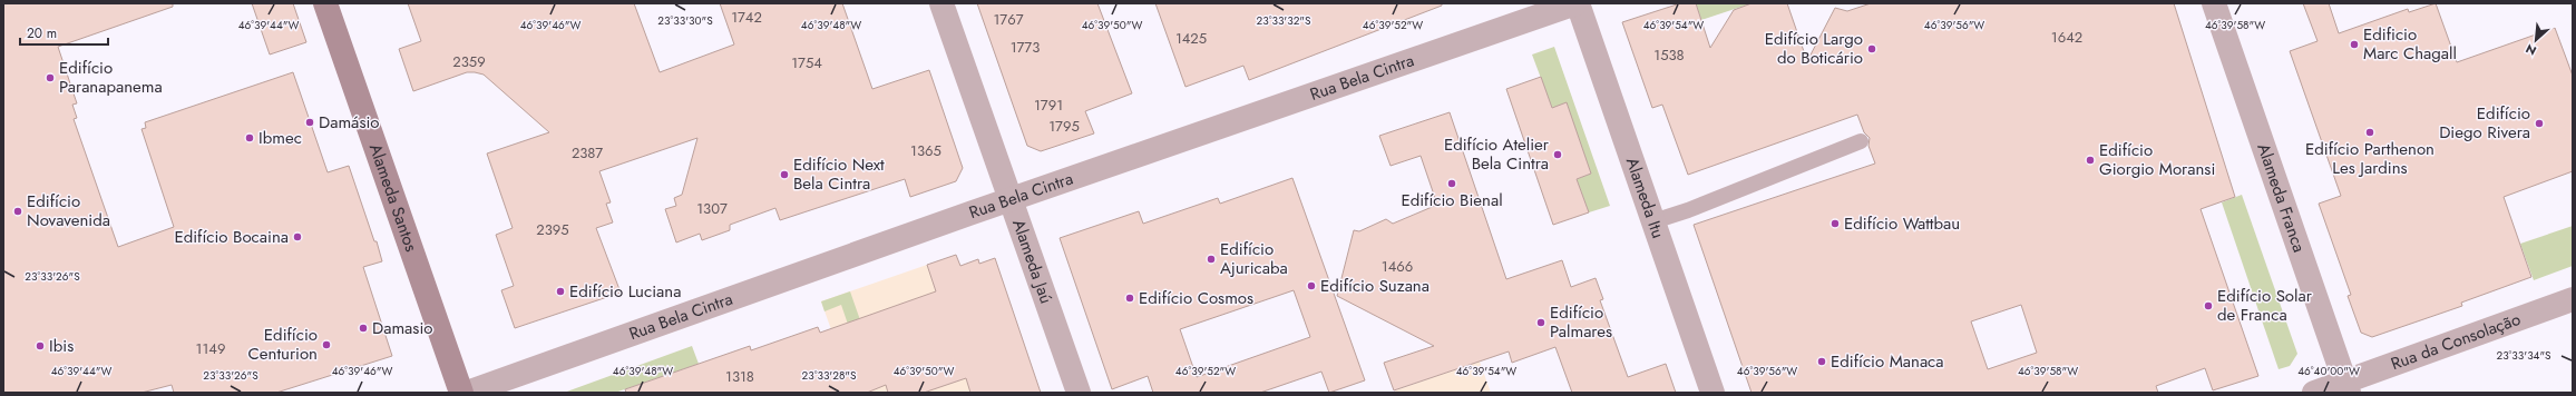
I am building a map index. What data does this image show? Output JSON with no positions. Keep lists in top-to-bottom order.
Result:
{
  "streets": {
    "street": [
      "Rua Bela Cintra",
      "Alameda Santos",
      "Alameda Itu",
      "Alameda Franca",
      "Alameda Jaú",
      "Rua da Consolação"
    ]
  },
  "crossings": [
    ["Rua Bela Cintra", "Alameda Itu"],
    ["Rua Bela Cintra", "Alameda Jaú"],
    ["Alameda Franca", "Rua da Consolação"]
  ],
  "places": [
    "Edificio Marc Chagall",
    "Edifício Largo do Boticário",
    "Edifício Paranapanema",
    "Damásio",
    "Edifício Diego Rivera",
    "Edifício Parthenon Les Jardins",
    "Ibmec",
    "Edifício Atelier Bela Cintra",
    "Edifício Giorgio Moransi",
    "Edifício Next Bela Cintra",
    "Edifício Bienal",
    "Edifício Novavenida",
    "Edifício Wattbau",
    "Edifício Bocaina",
    "Edifício Ajuricaba",
    "Edifício Suzana",
    "Edifício Luciana",
    "Edifício Cosmos",
    "Edifício Solar de Franca",
    "Edifício Palmares",
    "Damasio",
    "Edifício Centurion",
    "Ibis",
    "Edifício Manaca"
  ],
  "house_numbers": [
    "1742",
    "1767",
    "1642",
    "1425",
    "1773",
    "1538",
    "2359",
    "1754",
    "1791",
    "1795",
    "1365",
    "2387",
    "1307",
    "2395",
    "1466",
    "1149",
    "1318"
  ],
  "scale_bar": "20 m",
  "north": "bottom left",
  "coordinates": [
    "23°33'30\"S",
    "23°33'32\"S",
    "46°39'44\"W",
    "46°39'46\"W",
    "46°39'48\"W",
    "46°39'50\"W",
    "46°39'52\"W",
    "46°39'54\"W",
    "46°39'56\"W",
    "46°39'58\"W",
    "23°33'26\"S",
    "23°33'34\"S",
    "46°40'00\"W",
    "23°33'28\"S"
  ]
}
